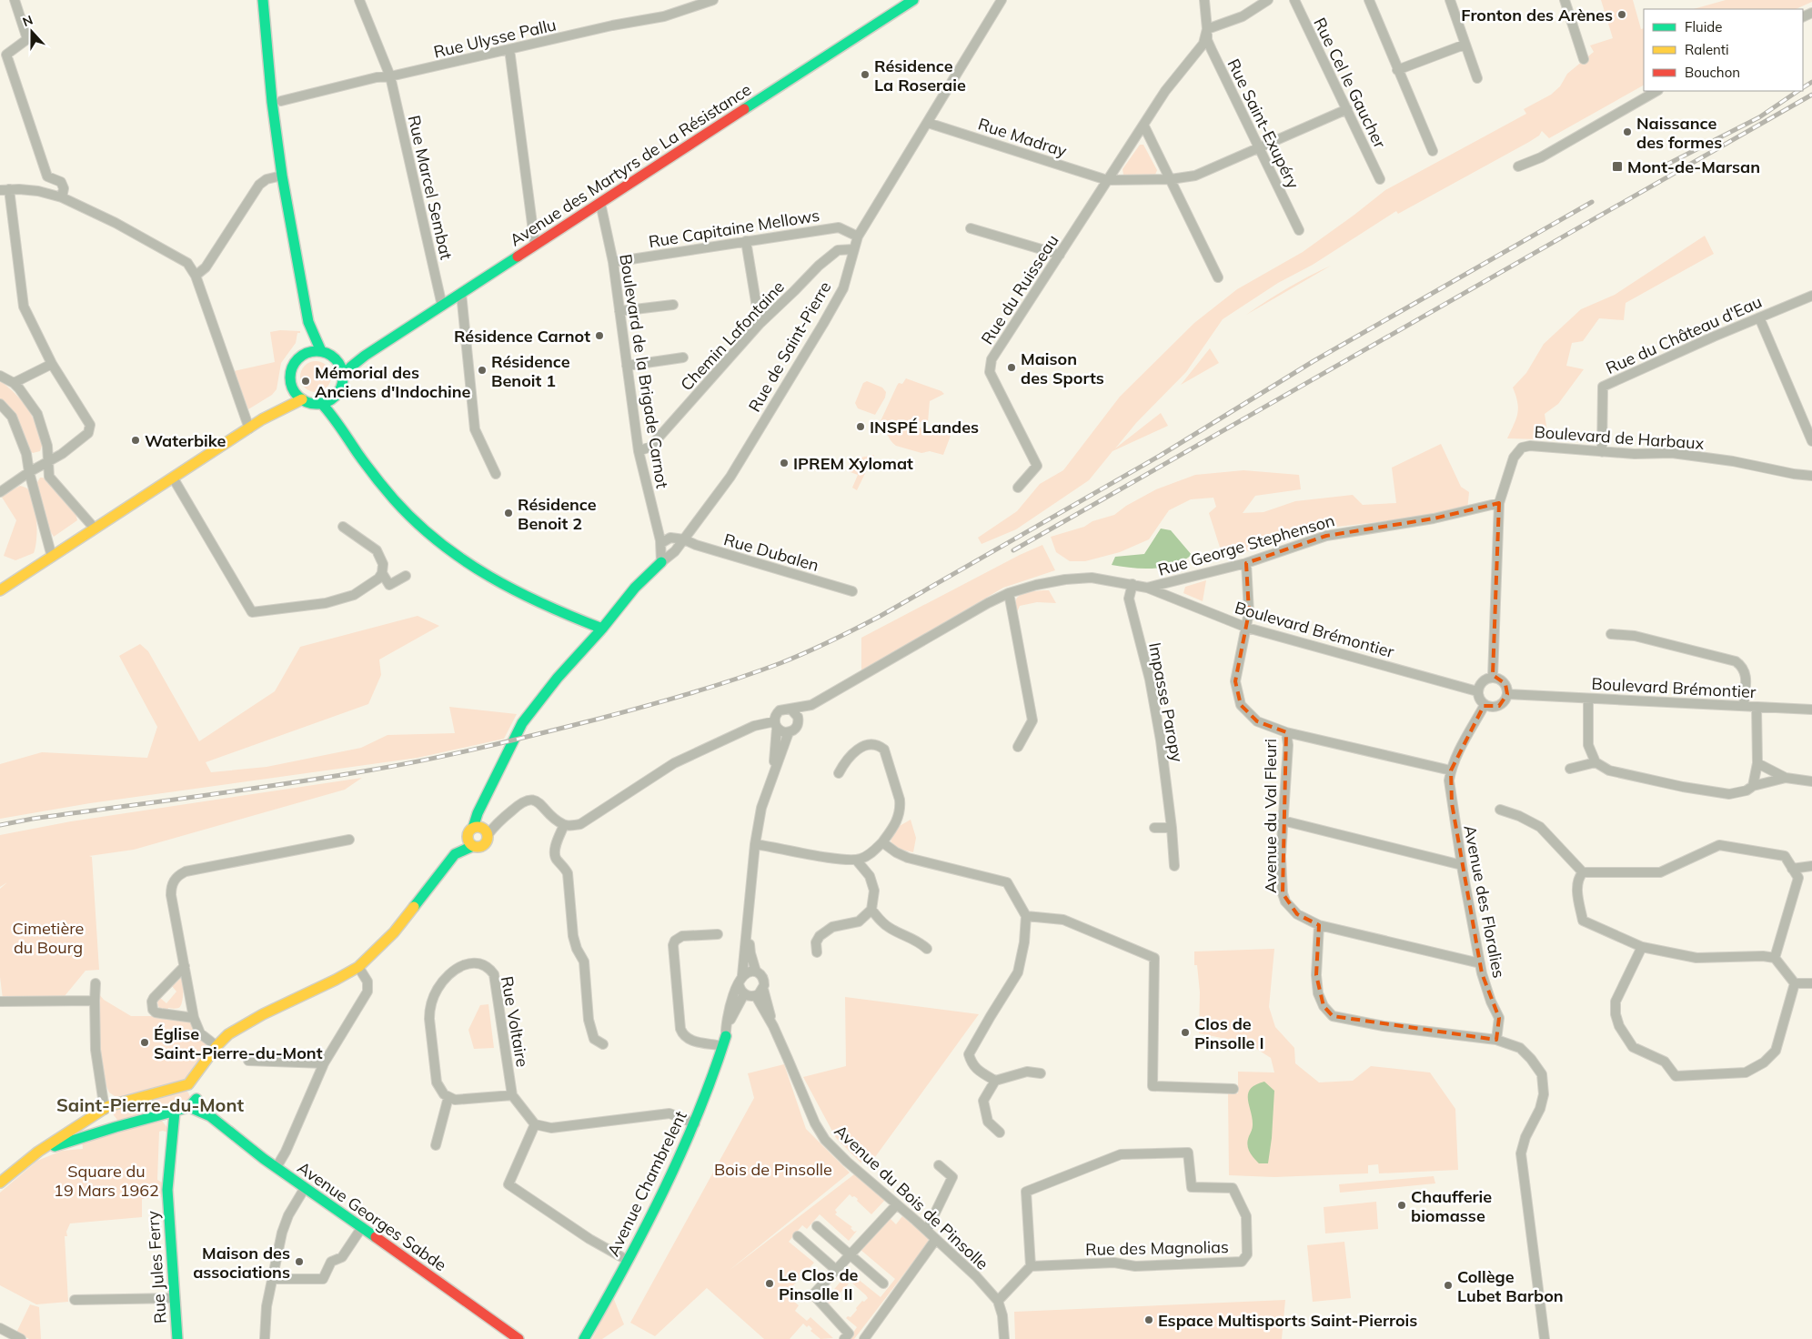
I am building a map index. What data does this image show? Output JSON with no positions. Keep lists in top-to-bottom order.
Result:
{
  "streets": {
    "street": [
      "Rue Ulysse Pallu",
      "Rue Cel le Gaucher",
      "Rue Saint-Exupéry",
      "Rue Madray",
      "Avenue des Martyrs de La Résistance",
      "Rue Marcel Sembat",
      "Rue Capitaine Mellows",
      "Rue du Ruisseau",
      "Rue du Château d'Eau",
      "Chemin Lafontaine",
      "Rue de Saint-Pierre",
      "Boulevard de la Brigade Carnot",
      "Boulevard de Harbaux",
      "Rue George Stephenson",
      "Rue Dubalen",
      "Boulevard Brémontier",
      "Impasse Paropy",
      "Avenue du Val Fleuri",
      "Avenue des Floralies",
      "Rue Voltaire",
      "Avenue Chambrelent",
      "Avenue du Bois de Pinsolle",
      "Avenue Georges Sabde",
      "Rue des Magnolias",
      "Rue Jules Ferry"
    ]
  },
  "crossings": [
    ["Rue Ulysse Pallu", "Rue Marcel Sembat"],
    ["Rue Saint-Exupéry", "Rue du Ruisseau"],
    ["Rue Madray", "Rue du Ruisseau"],
    ["Rue Madray", "Rue de Saint-Pierre"],
    ["Avenue des Martyrs de La Résistance", "Rue Marcel Sembat"],
    ["Avenue des Martyrs de La Résistance", "Boulevard de la Brigade Carnot"],
    ["Rue Capitaine Mellows", "Rue de Saint-Pierre"],
    ["Rue Capitaine Mellows", "Boulevard de la Brigade Carnot"],
    ["Rue du Château d'Eau", "Boulevard de Harbaux"],
    ["Chemin Lafontaine", "Rue de Saint-Pierre"],
    ["Chemin Lafontaine", "Boulevard de la Brigade Carnot"],
    ["Rue de Saint-Pierre", "Boulevard de la Brigade Carnot"],
    ["Rue de Saint-Pierre", "Rue Dubalen"],
    ["Boulevard de Harbaux", "Rue George Stephenson"],
    ["Boulevard de Harbaux", "Boulevard Brémontier"],
    ["Boulevard de Harbaux", "Avenue des Floralies"],
    ["Rue George Stephenson", "Boulevard Brémontier"],
    ["Rue George Stephenson", "Impasse Paropy"],
    ["Rue George Stephenson", "Avenue du Val Fleuri"],
    ["Rue George Stephenson", "Avenue Chambrelent"],
    ["Boulevard Brémontier", "Avenue du Val Fleuri"],
    ["Boulevard Brémontier", "Avenue des Floralies"],
    ["Avenue du Val Fleuri", "Avenue des Floralies"],
    ["Avenue Chambrelent", "Avenue du Bois de Pinsolle"]
  ],
  "districts": ["Saint-Pierre-du-Mont"],
  "parks": ["Cimetière du Bourg", "Bois de Pinsolle", "Square du 19 Mars 1962"],
  "places": {
    "other": [
      "Fronton des Arènes",
      "Résidence La Roseraie",
      "Naissance des formes",
      "Résidence Carnot",
      "Maison des Sports",
      "Résidence Benoit 1",
      "Mémorial des Anciens d'Indochine",
      "INSPÉ Landes",
      "Waterbike",
      "IPREM Xylomat",
      "Résidence Benoit 2",
      "Clos de Pinsolle I",
      "Église Saint-Pierre-du-Mont",
      "Chaufferie biomasse",
      "Maison des associations",
      "Le Clos de Pinsolle II",
      "Collège Lubet Barbon",
      "Espace Multisports Saint-Pierrois"
    ],
    "transit": ["Mont-de-Marsan"]
  },
  "legend": ["Fluide", "Ralenti", "Bouchon"],
  "north": "top"
}
